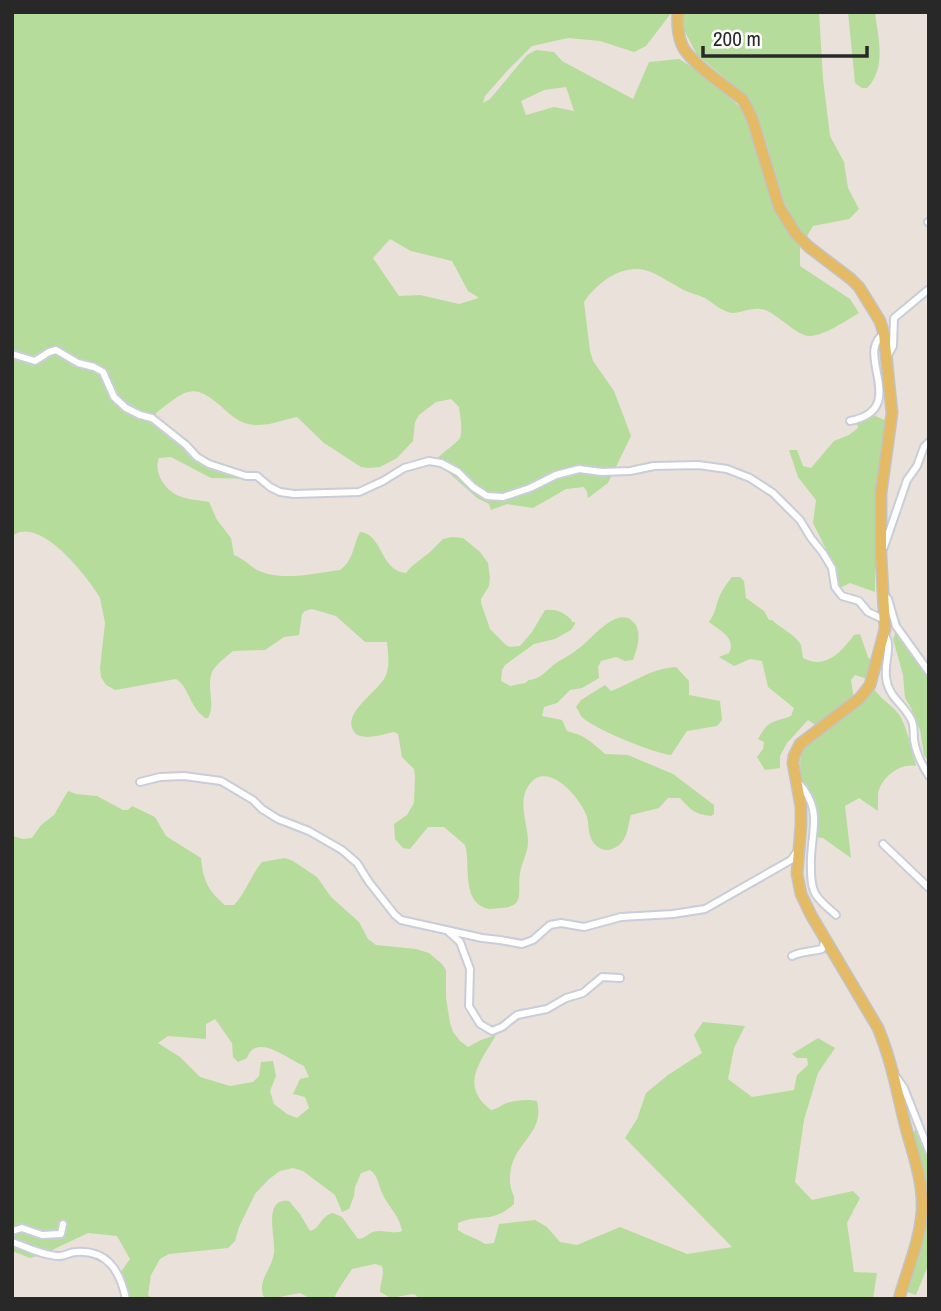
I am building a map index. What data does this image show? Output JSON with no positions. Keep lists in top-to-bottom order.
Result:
{
  "scale_bar": "200 m"
}
